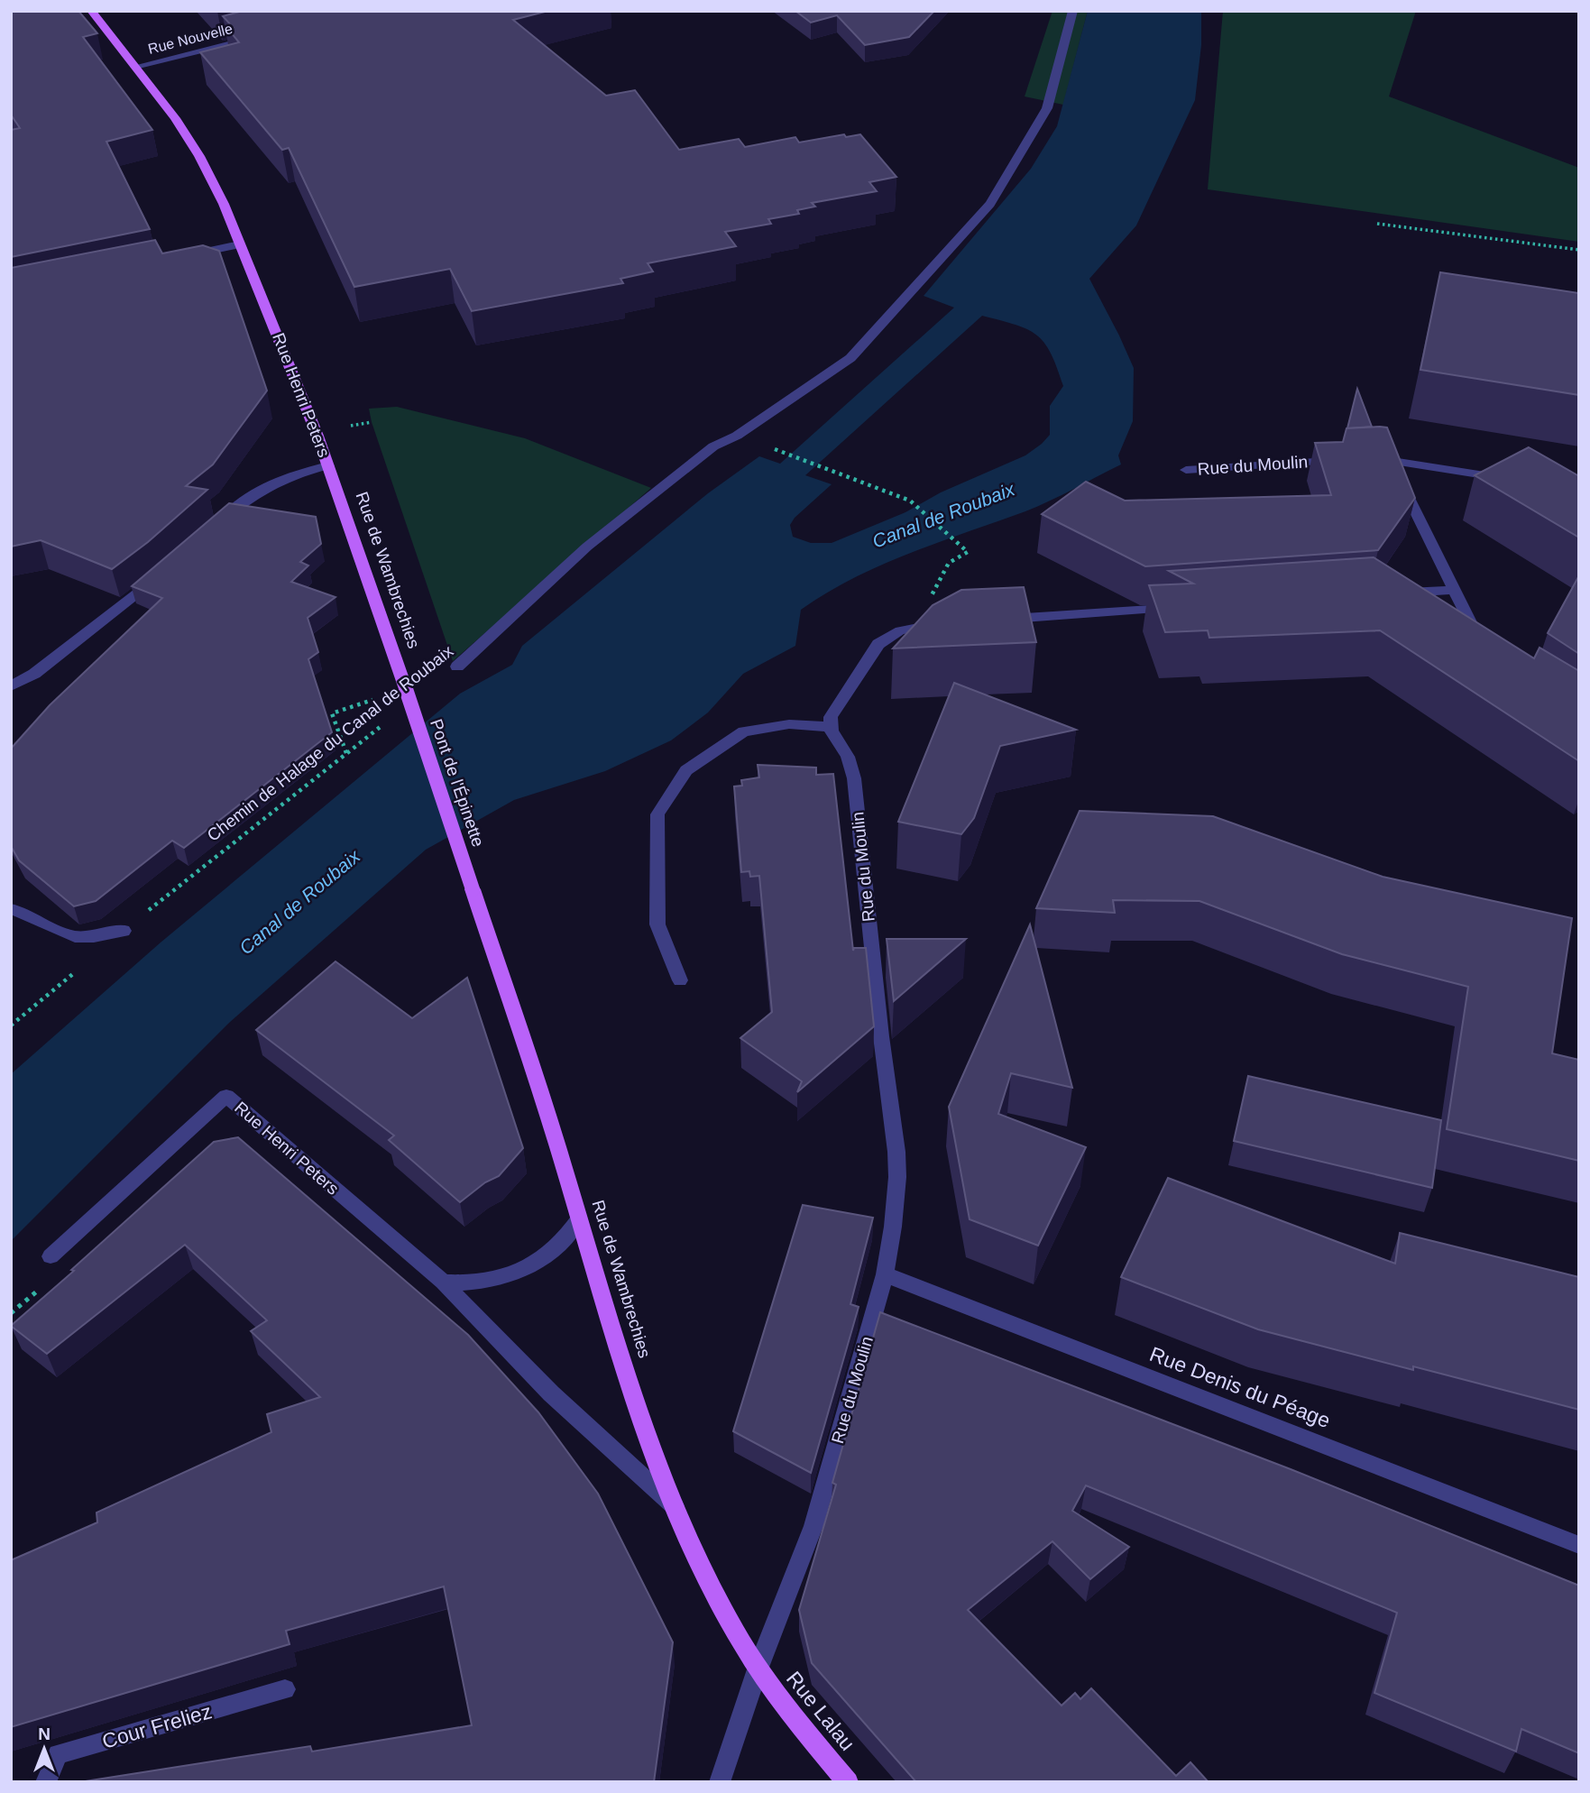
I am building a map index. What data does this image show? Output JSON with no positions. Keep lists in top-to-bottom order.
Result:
{
  "streets": {
    "main road": [
      "Rue Henri Peters",
      "Rue de Wambrechies",
      "Pont de l'Épinette",
      "Rue Lalau"
    ],
    "street": [
      "Rue Nouvelle",
      "Rue du Moulin",
      "Chemin de Halage du Canal de Roubaix",
      "Rue Denis du Péage",
      "Cour Freliez"
    ]
  },
  "crossings": [
    ["Rue Henri Peters", "Rue de Wambrechies"],
    ["Rue du Moulin", "Rue de Wambrechies"],
    ["Rue du Moulin", "Rue Denis du Péage"],
    ["Rue du Moulin", "Rue Lalau"],
    ["Rue de Wambrechies", "Pont de l'Épinette"],
    ["Rue de Wambrechies", "Rue Lalau"]
  ],
  "water": ["Canal de Roubaix"],
  "north": "top"
}
